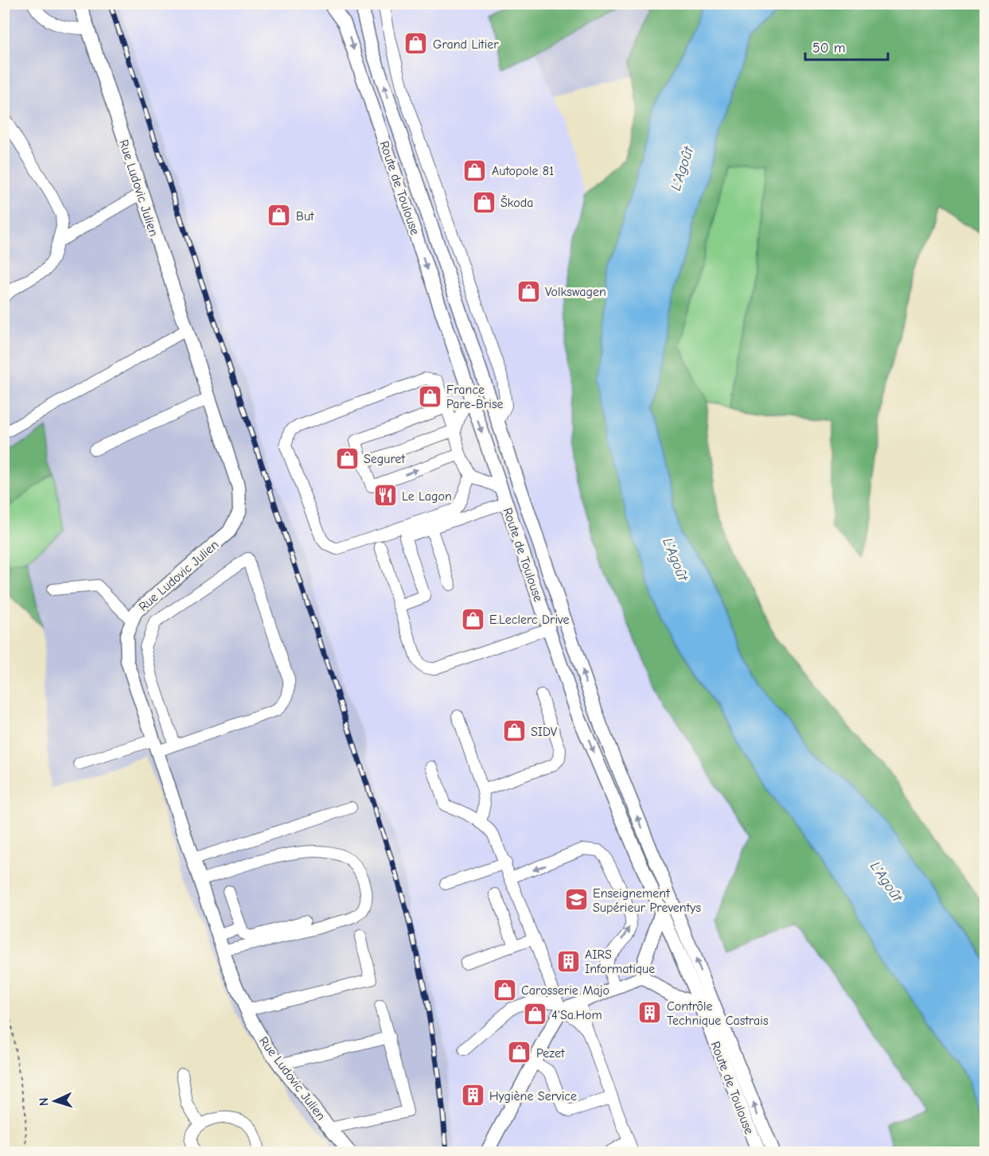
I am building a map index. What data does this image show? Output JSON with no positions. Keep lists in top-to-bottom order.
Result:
{
  "streets": {
    "main road": ["Rue Ludovic Julien", "Route de Toulouse"]
  },
  "water": ["L'Agoût"],
  "places": {
    "shop": [
      "Grand Litier",
      "Autopole 81",
      "Škoda",
      "But",
      "Volkswagen",
      "France Pare-Brise",
      "Seguret",
      "E.Leclerc Drive",
      "SIDV",
      "Carosserie Majo",
      "4'Sa.Hom",
      "Pezet"
    ],
    "restaurant": ["Le Lagon"],
    "school or university": ["Enseignement Supérieur Preventys"],
    "building": ["AIRS Informatique", "Contrôle Technique Castrais", "Hygiène Service"]
  },
  "scale_bar": "50 m",
  "north": "left"
}
